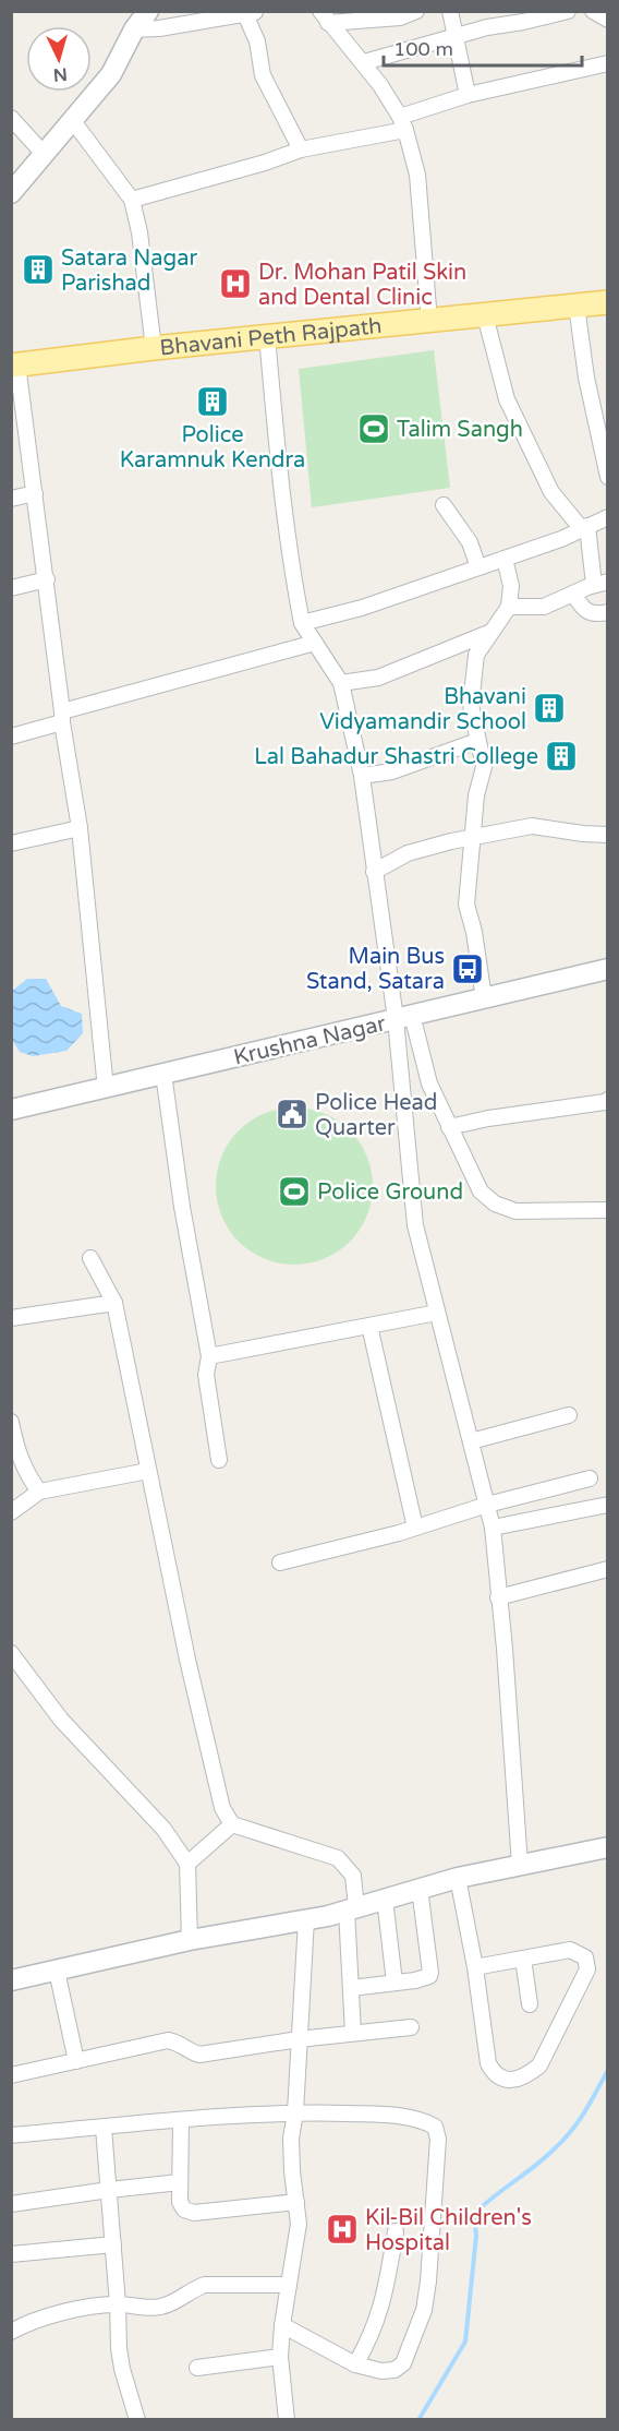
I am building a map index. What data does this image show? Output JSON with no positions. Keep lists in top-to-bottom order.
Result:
{
  "streets": {
    "main road": ["Bhavani Peth Rajpath", "Krushna Nagar"]
  },
  "places": {
    "building": [
      "Satara Nagar Parishad",
      "Police Karamnuk Kendra",
      "Bhavani Vidyamandir School",
      "Lal Bahadur Shastri College"
    ],
    "hospital": ["Dr. Mohan Patil Skin and Dental Clinic", "Kil-Bil Children's Hospital"],
    "sports": ["Talim Sangh", "Police Ground"],
    "bus stop": ["Main Bus Stand, Satara"],
    "public building": ["Police Head Quarter"]
  },
  "scale_bar": "100 m",
  "north": "bottom"
}
